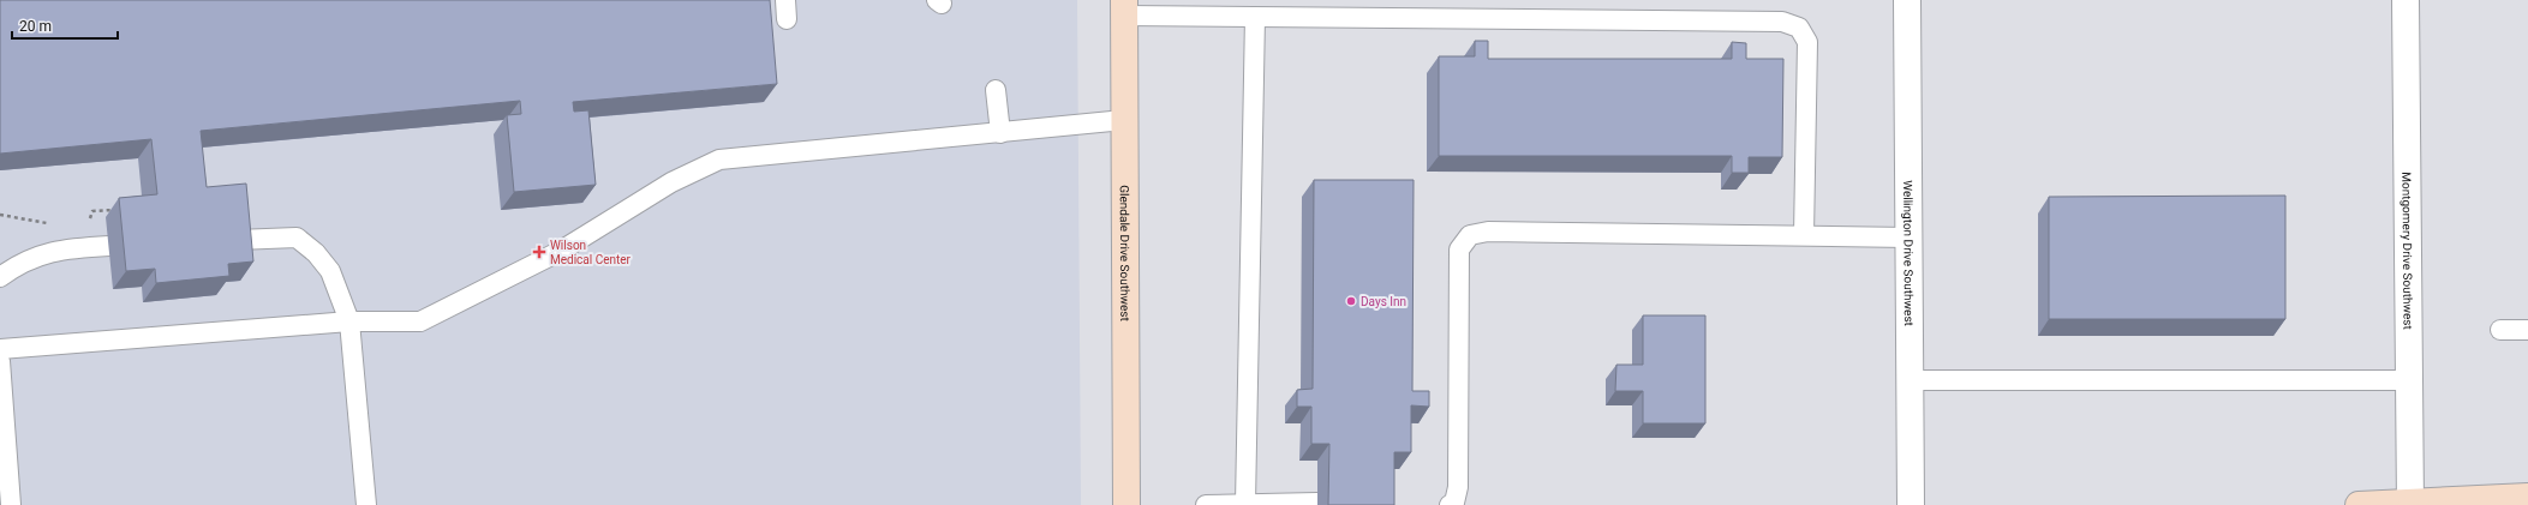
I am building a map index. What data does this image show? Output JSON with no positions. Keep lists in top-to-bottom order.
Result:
{
  "streets": {
    "street": ["Montgomery Drive Southwest", "Glendale Drive Southwest", "Wellington Drive Southwest"]
  },
  "places": {
    "health": ["Wilson Medical Center"],
    "other": ["Days Inn"]
  },
  "scale_bar": "20 m"
}
